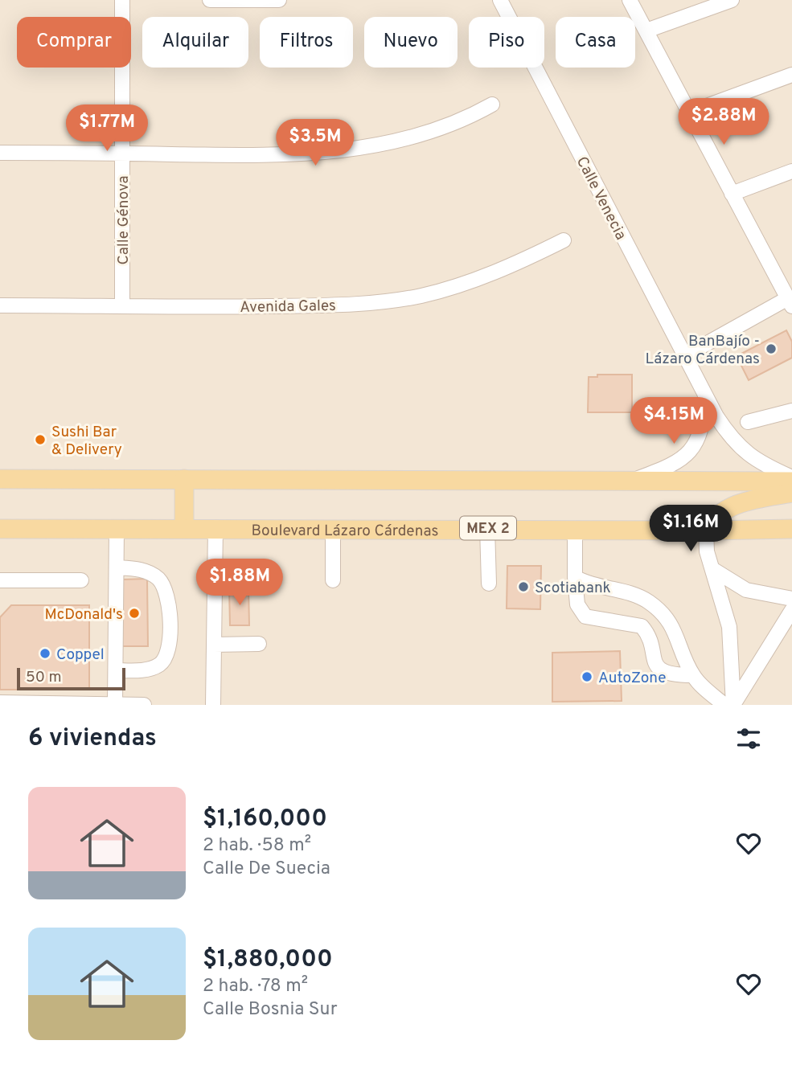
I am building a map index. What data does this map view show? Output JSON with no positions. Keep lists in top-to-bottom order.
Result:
{
  "streets": {
    "main road": ["Boulevard Lázaro Cárdenas", "MEX 2"],
    "street": ["Calle Venecia", "Calle Génova", "Avenida Gales"]
  },
  "crossings": [
    ["Calle Génova", "Avenida Gales"]
  ],
  "places": [
    "BanBajío - Lázaro Cárdenas",
    "Sushi Bar & Delivery",
    "Scotiabank",
    "McDonald's",
    "Coppel",
    "AutoZone"
  ],
  "scale_bar": "50 m",
  "page": {
    "chip": [
      "Comprar",
      "Alquilar",
      "Filtros",
      "Nuevo",
      "Piso",
      "Casa"
    ],
    "price": [
      "$2.88M",
      "$1.77M",
      "$3.5M",
      "$4.15M",
      "$1.16M",
      "$1.88M"
    ],
    "scale": "50 m",
    "heading": "6 viviendas",
    "list": [
      {
        "name": "$1,160,000",
        "note": "2 hab. · 58 m² · Calle De Suecia"
      },
      {
        "name": "$1,880,000",
        "note": "2 hab. · 78 m² · Calle Bosnia Sur"
      }
    ]
  }
}
